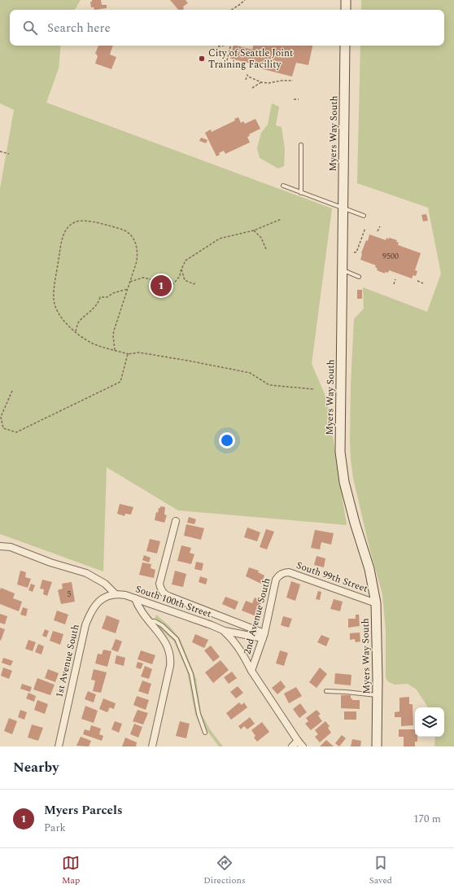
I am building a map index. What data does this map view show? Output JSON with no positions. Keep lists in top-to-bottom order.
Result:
{
  "streets": {
    "main road": ["Myers Way South"],
    "street": [
      "South 99th Street",
      "South 100th Street",
      "2nd Avenue South",
      "1st Avenue South"
    ]
  },
  "crossings": [
    ["Myers Way South", "South 99th Street"],
    ["South 99th Street", "2nd Avenue South"],
    ["South 100th Street", "2nd Avenue South"],
    ["South 100th Street", "1st Avenue South"]
  ],
  "places": ["City of Seattle Joint Training Facility"],
  "house_numbers": ["9500", "5"],
  "page": {
    "search": "Search here",
    "pins": "1",
    "heading": "Nearby",
    "list": [
      {
        "mark": "1",
        "name": "Myers Parcels",
        "note": "Park",
        "value": "170 m"
      }
    ],
    "nav": ["Map", "Directions", "Saved"]
  }
}
